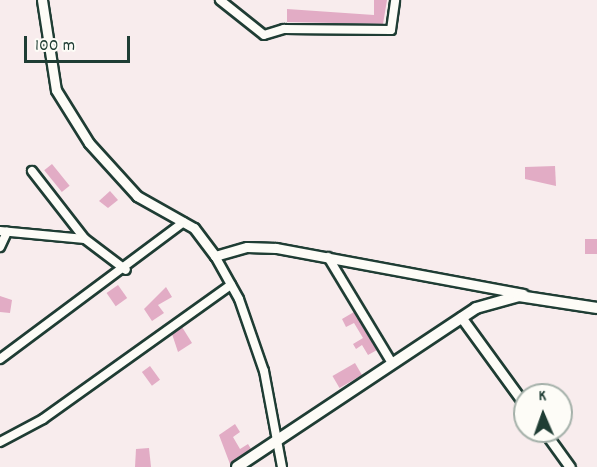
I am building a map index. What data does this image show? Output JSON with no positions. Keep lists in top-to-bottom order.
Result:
{
  "scale_bar": "100 m",
  "north": "top"
}
